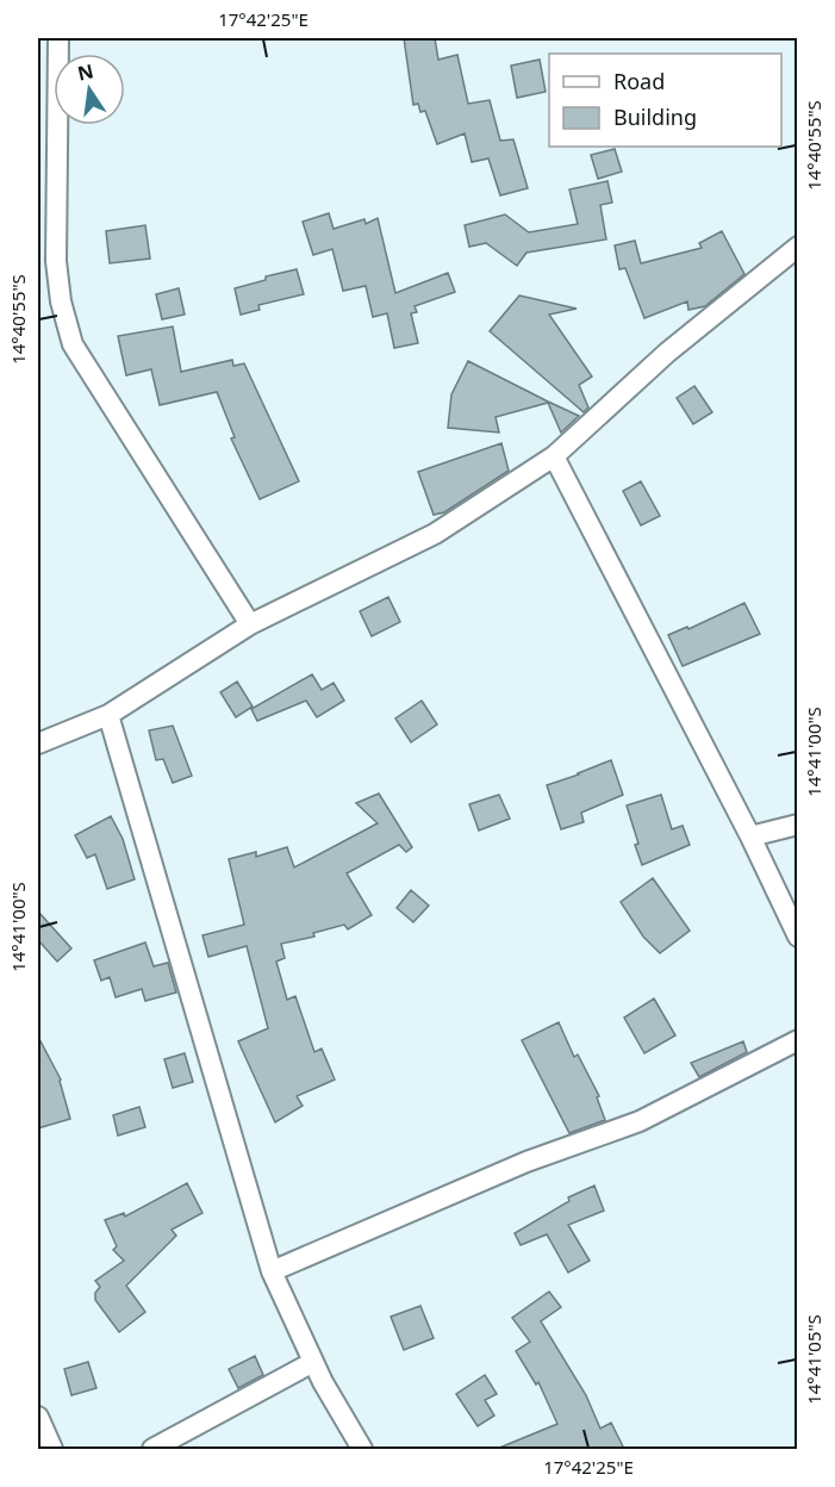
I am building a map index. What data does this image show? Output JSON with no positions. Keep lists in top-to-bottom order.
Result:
{
  "legend": ["Road", "Building"],
  "north": "top",
  "coordinates": [
    "17°42'25\"E",
    "14°40'55\"S",
    "14°41'00\"S",
    "14°41'05\"S"
  ]
}
